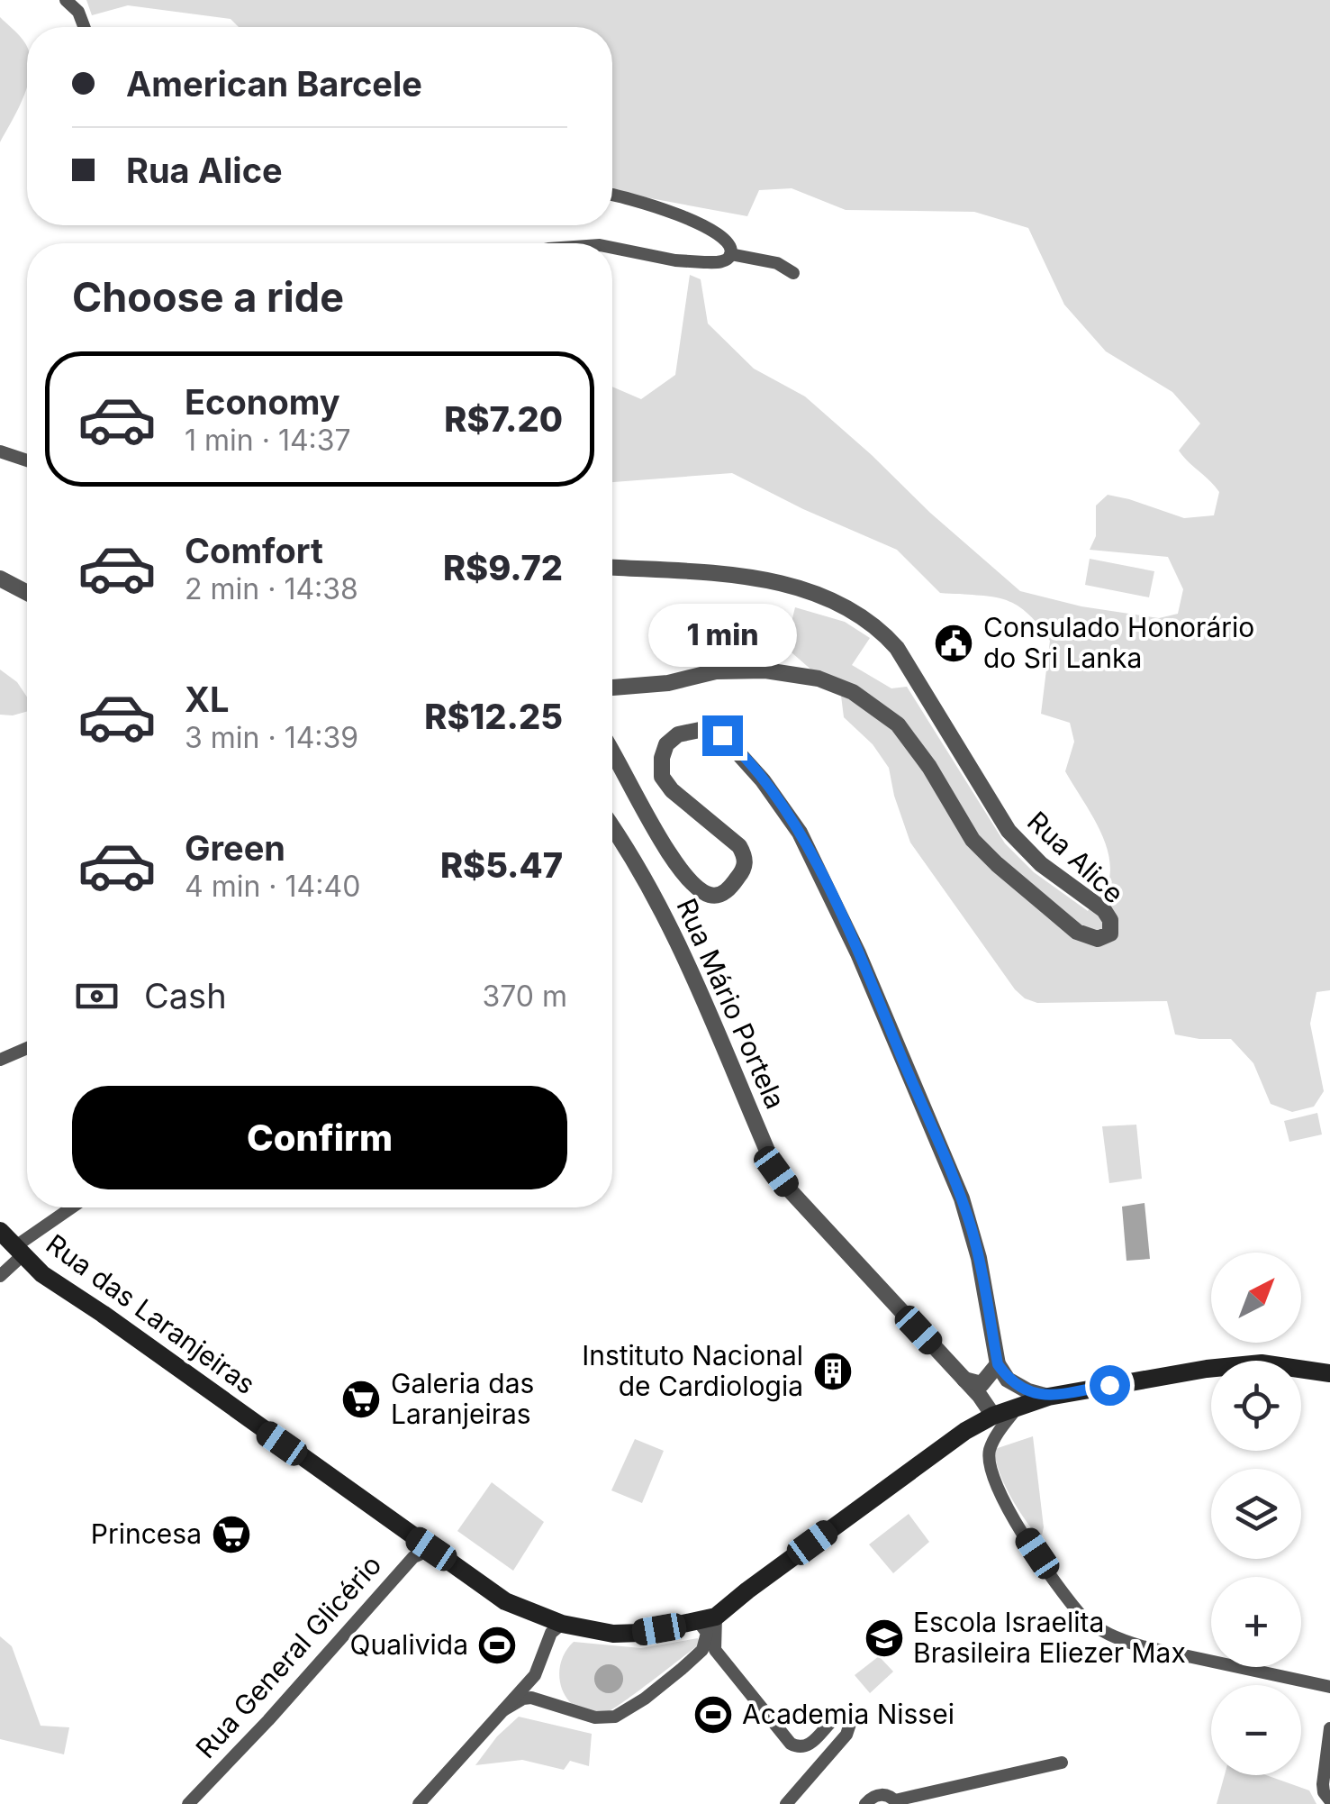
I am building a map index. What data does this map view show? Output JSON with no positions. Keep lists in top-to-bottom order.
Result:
{
  "streets": {
    "main road": ["Rua das Laranjeiras"],
    "street": ["Rua Alice", "Rua Mário Portela", "Rua General Glicério"]
  },
  "crossings": [
    ["Rua Mário Portela", "Rua das Laranjeiras"],
    ["Rua das Laranjeiras", "Rua General Glicério"]
  ],
  "places": {
    "public building": ["Consulado Honorário do Sri Lanka"],
    "building": ["Instituto Nacional de Cardiologia"],
    "supermarket": ["Galeria das Laranjeiras", "Princesa"],
    "school or university": ["Escola Israelita Brasileira Eliezer Max"],
    "sports": ["Qualivida", "Academia Nissei"]
  },
  "north": "top right",
  "page": {
    "banner": ["American Barcele", "Rua Alice"],
    "heading": "Choose a ride",
    "list": [
      {
        "name": "Economy",
        "note": "1 min · 14:37",
        "value": "R$7.20"
      },
      {
        "name": "Comfort",
        "note": "2 min · 14:38",
        "value": "R$9.72"
      },
      {
        "name": "XL",
        "note": "3 min · 14:39",
        "value": "R$12.25"
      },
      {
        "name": "Green",
        "note": "4 min · 14:40",
        "value": "R$5.47"
      }
    ],
    "bubble": "1 min",
    "pay": ["Cash", "370 m"],
    "buttons": "Confirm",
    "map_buttons": ["+", "−"]
  }
}
